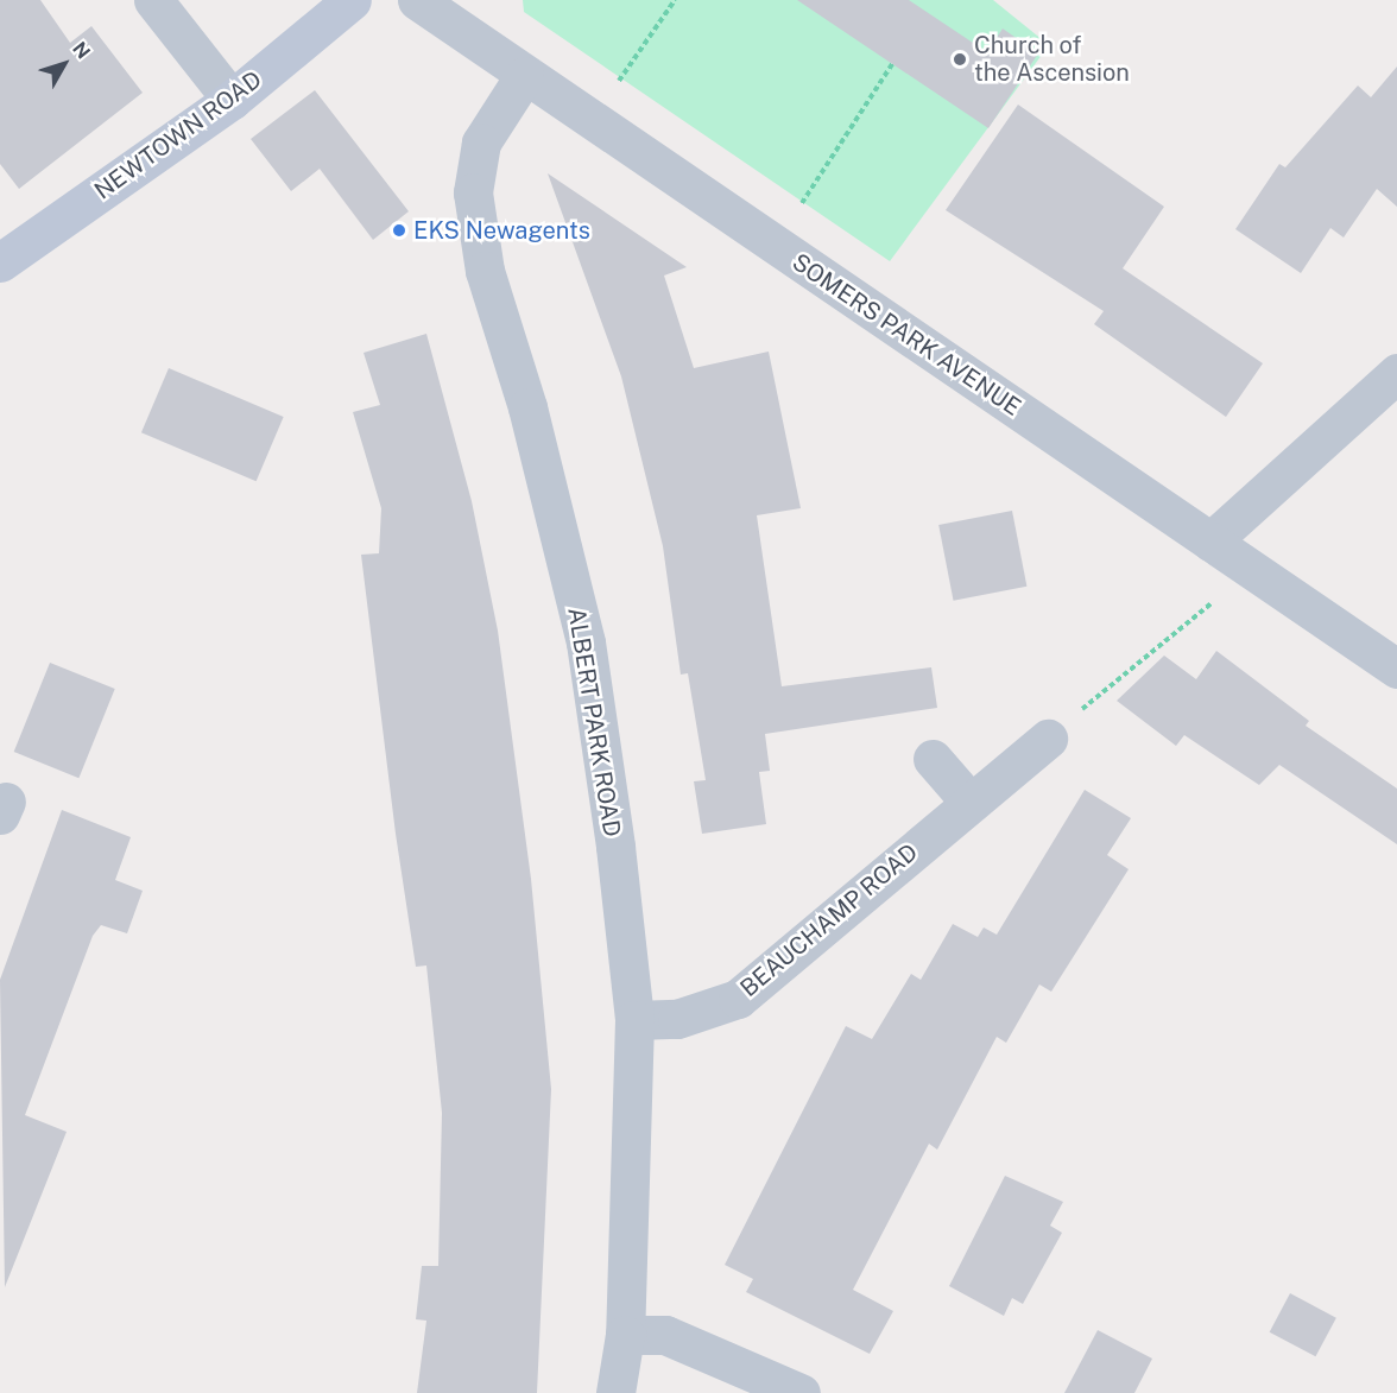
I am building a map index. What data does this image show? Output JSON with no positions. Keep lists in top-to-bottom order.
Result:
{
  "streets": {
    "main road": ["NEWTOWN ROAD"],
    "street": ["SOMERS PARK AVENUE", "ALBERT PARK ROAD", "BEAUCHAMP ROAD"]
  },
  "crossings": [
    ["SOMERS PARK AVENUE", "ALBERT PARK ROAD"],
    ["ALBERT PARK ROAD", "BEAUCHAMP ROAD"]
  ],
  "places": ["Church of the Ascension", "EKS Newagents"],
  "north": "top right"
}
